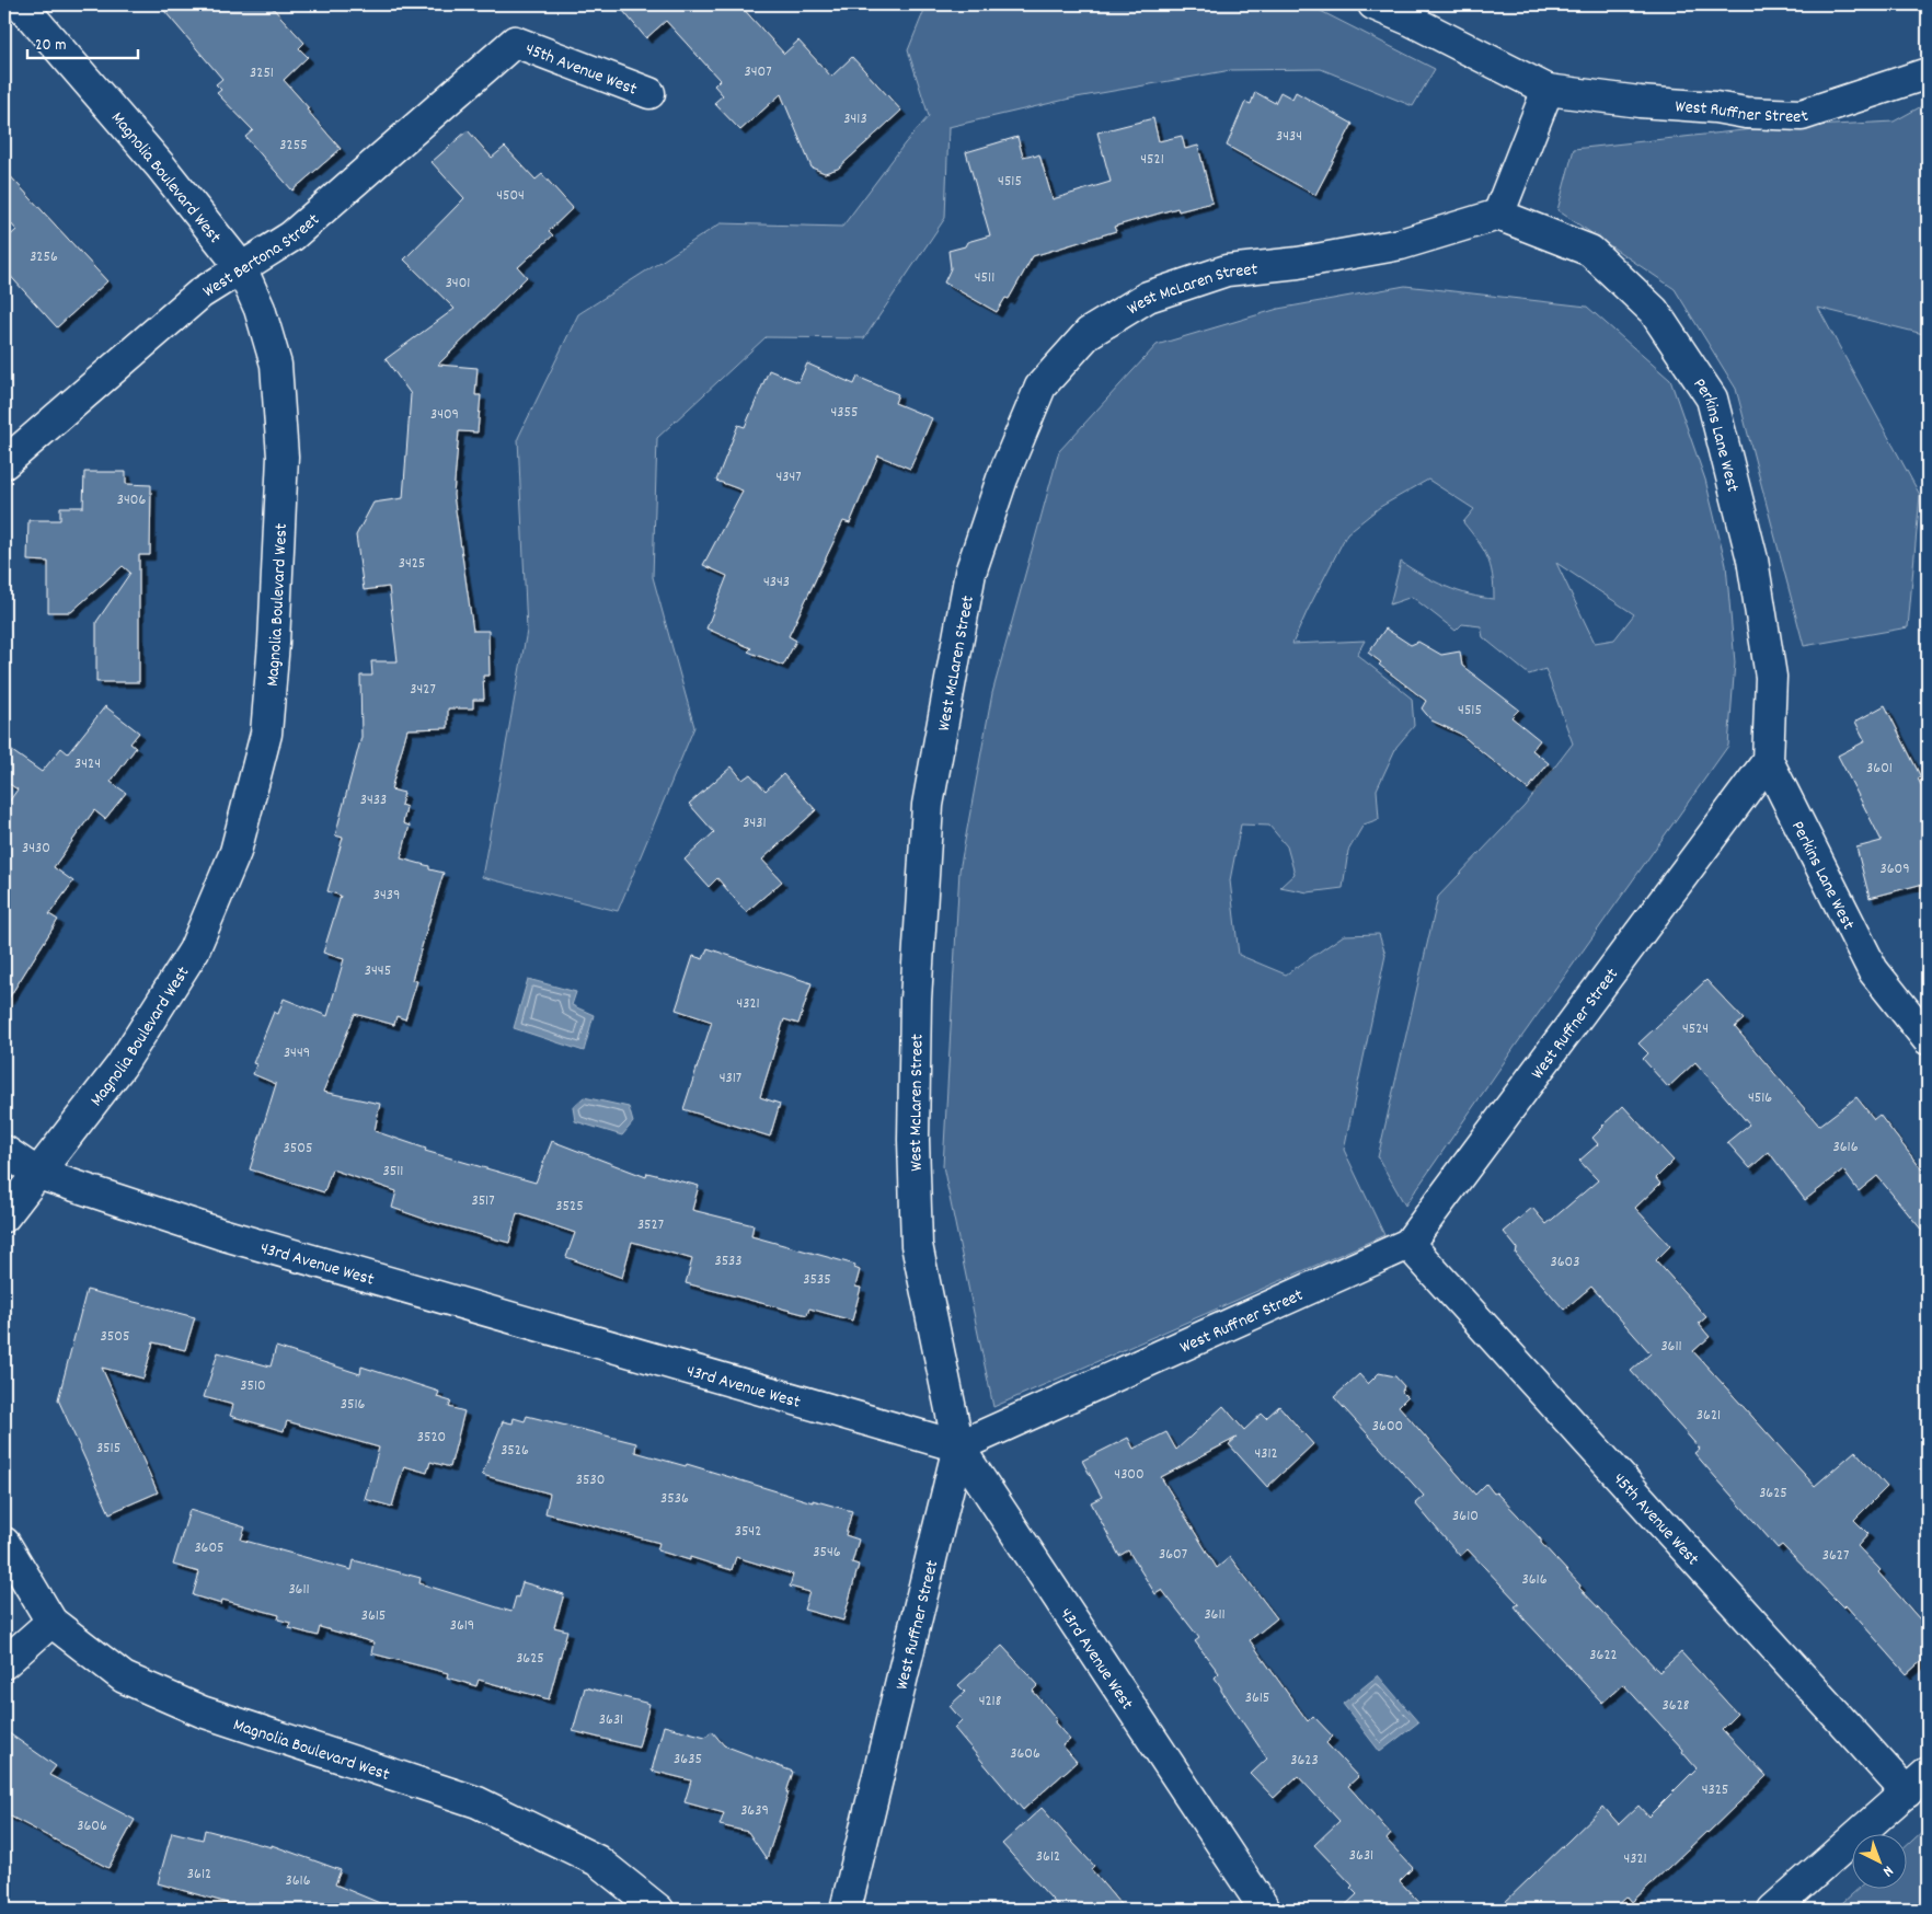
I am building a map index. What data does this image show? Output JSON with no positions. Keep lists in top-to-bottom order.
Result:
{
  "streets": {
    "street": [
      "45th Avenue West",
      "West Ruffner Street",
      "Magnolia Boulevard West",
      "West Bertona Street",
      "West McLaren Street",
      "Perkins Lane West",
      "43rd Avenue West"
    ]
  },
  "crossings": [
    ["45th Avenue West", "West Ruffner Street"],
    ["45th Avenue West", "West Bertona Street"],
    ["West Ruffner Street", "West McLaren Street"],
    ["West Ruffner Street", "Perkins Lane West"],
    ["West Ruffner Street", "43rd Avenue West"],
    ["Magnolia Boulevard West", "West Bertona Street"],
    ["Magnolia Boulevard West", "43rd Avenue West"],
    ["West McLaren Street", "Perkins Lane West"],
    ["West McLaren Street", "43rd Avenue West"]
  ],
  "house_numbers": [
    "3407",
    "3251",
    "3413",
    "3434",
    "3255",
    "4521",
    "4515",
    "4504",
    "3256",
    "4511",
    "3401",
    "4355",
    "3409",
    "4347",
    "3406",
    "3425",
    "4343",
    "3427",
    "4515",
    "3424",
    "3601",
    "3433",
    "3431",
    "3430",
    "3609",
    "3439",
    "3445",
    "4321",
    "4524",
    "3449",
    "4317",
    "4516",
    "3616",
    "3505",
    "3511",
    "3517",
    "3525",
    "3527",
    "3533",
    "3603",
    "3535",
    "3505",
    "3611",
    "3510",
    "3516",
    "3621",
    "3600",
    "3520",
    "3515",
    "3526",
    "4312",
    "4300",
    "3530",
    "3625",
    "3536",
    "3610",
    "3542",
    "3605",
    "3546",
    "3607",
    "3627",
    "3616",
    "3611",
    "3611",
    "3615",
    "3619",
    "3622",
    "3625",
    "3615",
    "4218",
    "3628",
    "3631",
    "3606",
    "3635",
    "3623",
    "4325",
    "3639",
    "3606",
    "3631",
    "3612",
    "4321",
    "3612",
    "3616"
  ],
  "scale_bar": "20 m",
  "north": "bottom right"
}
